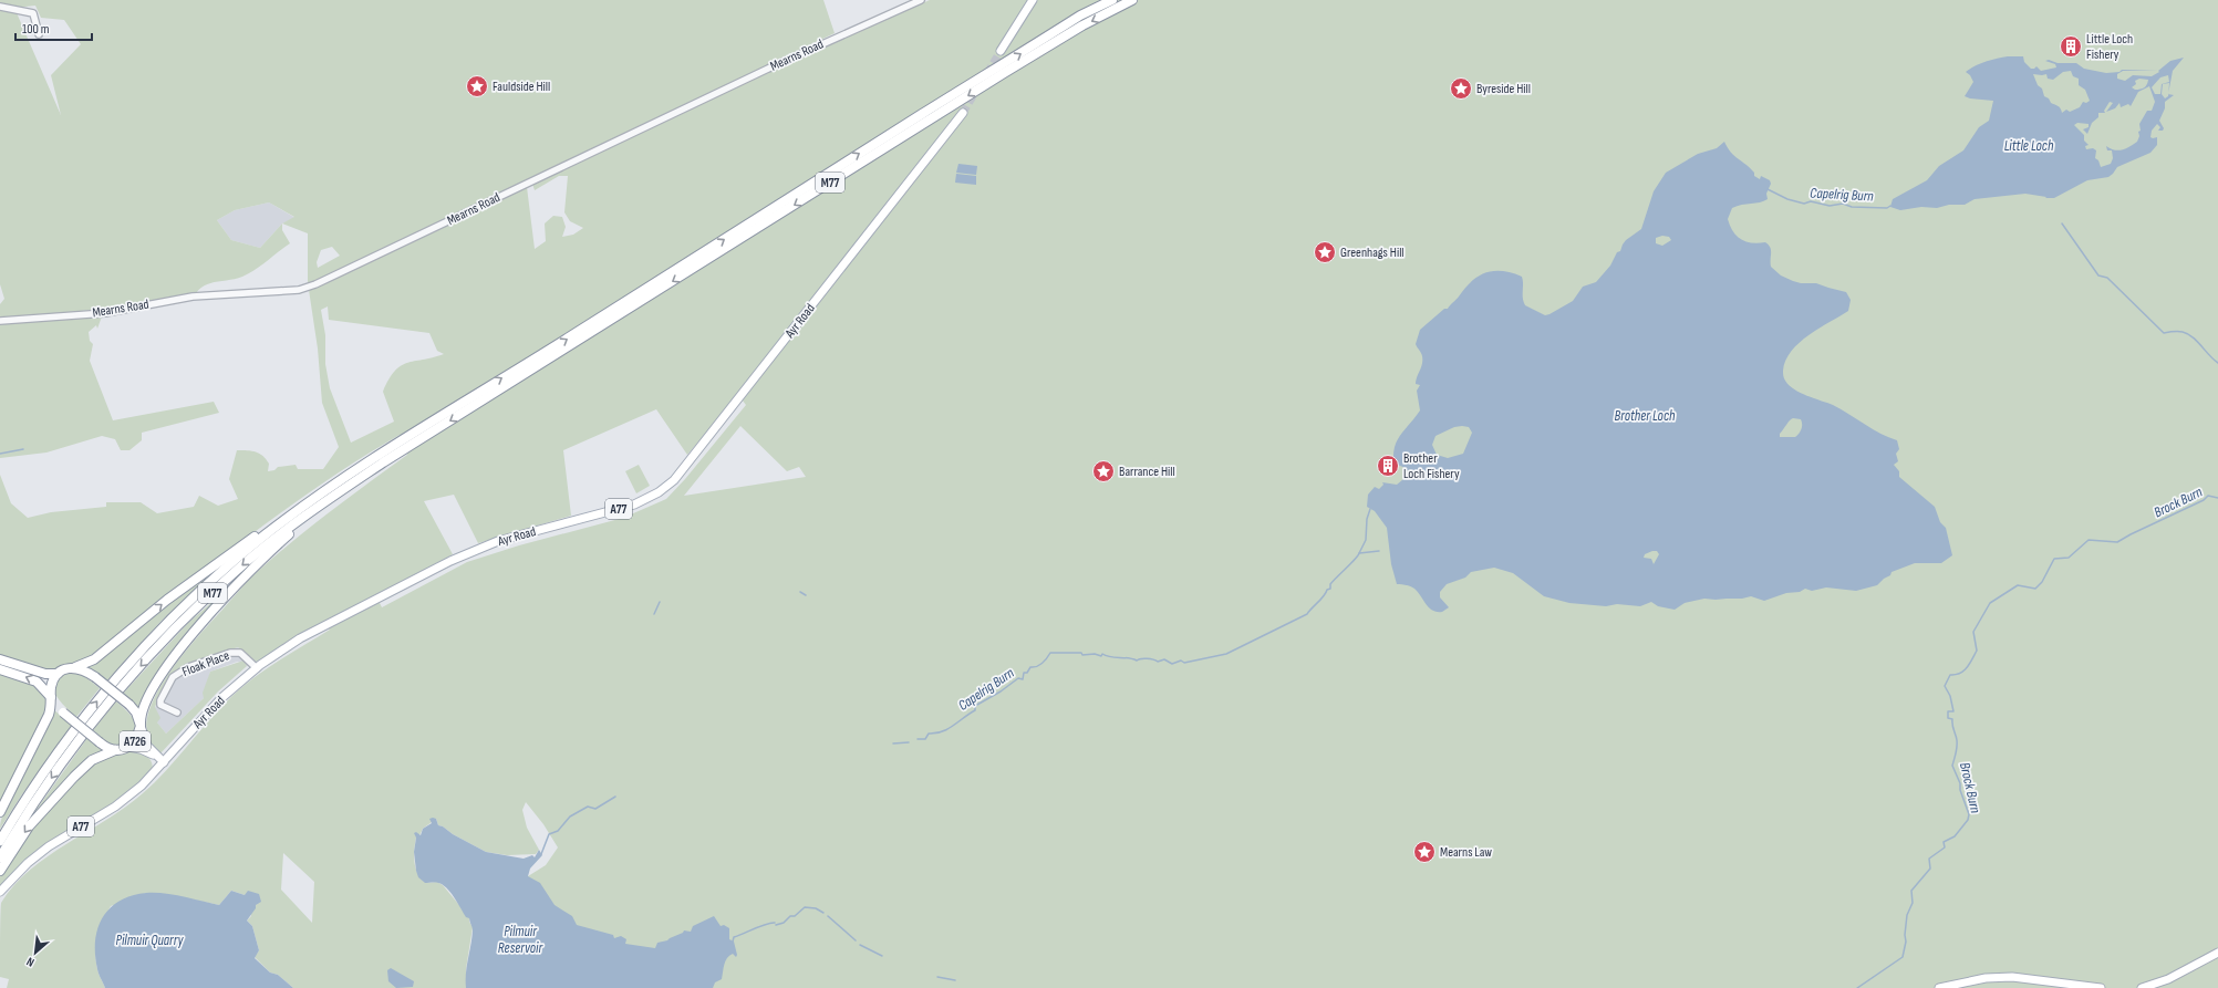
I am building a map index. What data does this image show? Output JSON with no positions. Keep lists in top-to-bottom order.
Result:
{
  "streets": {
    "highway": ["M77", "A726"],
    "main road": ["Ayr Road", "A77"],
    "street": ["Mearns Road", "Floak Place"]
  },
  "crossings": [
    ["Ayr Road", "Floak Place"],
    ["Ayr Road", "A726"]
  ],
  "water": [
    "Little Loch",
    "Capelrig Burn",
    "Brother Loch",
    "Brock Burn",
    "Pilmuir Reservoir",
    "Pilmuir Quarry"
  ],
  "places": {
    "building": ["Little Loch Fishery", "Brother Loch Fishery"],
    "place": [
      "Fauldside Hill",
      "Byreside Hill",
      "Greenhags Hill",
      "Barrance Hill",
      "Mearns Law"
    ]
  },
  "scale_bar": "100 m",
  "north": "bottom left"
}
